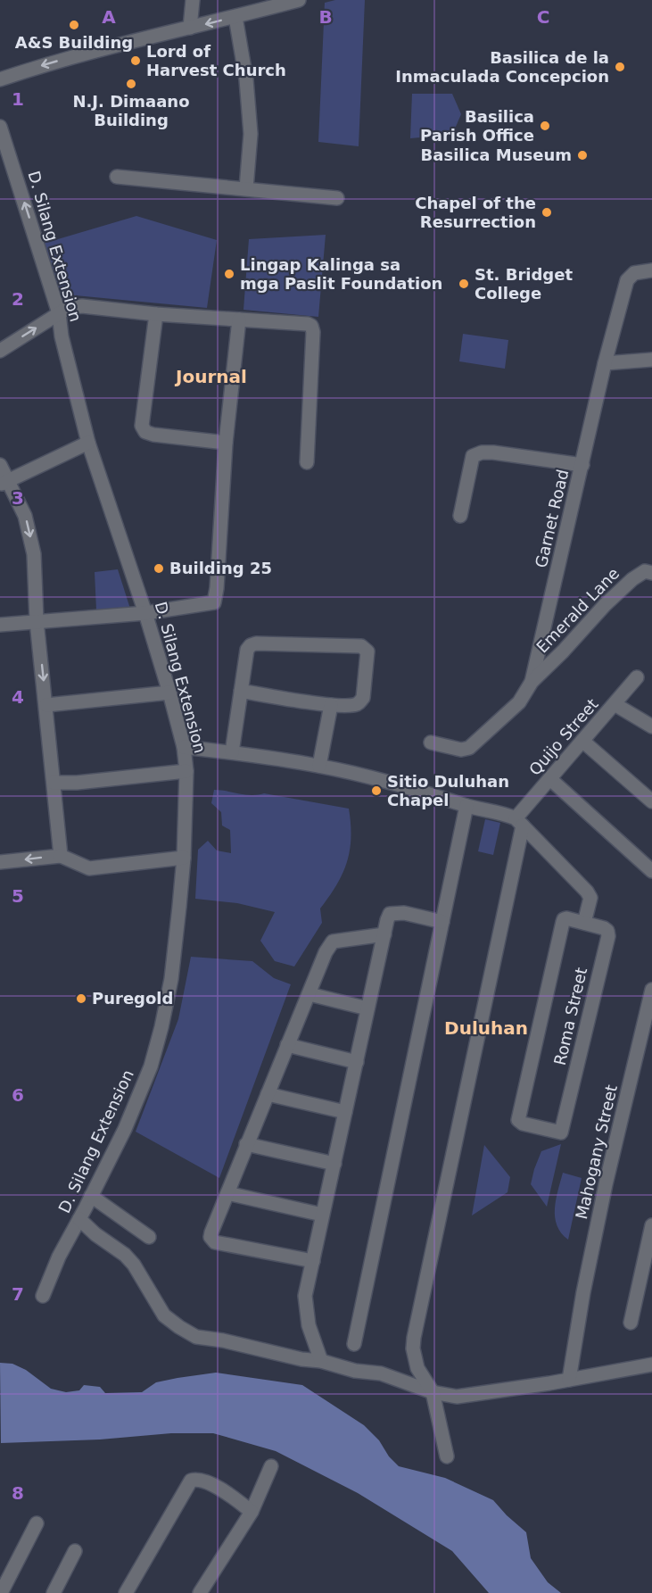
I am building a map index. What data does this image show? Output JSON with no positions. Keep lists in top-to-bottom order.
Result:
{
  "streets": {
    "street": [
      "D. Silang Extension",
      "Garnet Road",
      "Emerald Lane",
      "Quijo Street",
      "Roma Street",
      "Mahogany Street"
    ]
  },
  "crossings": [
    ["Garnet Road", "Emerald Lane"]
  ],
  "districts": ["Journal", "Duluhan"],
  "places": [
    "A&S Building",
    "Lord of Harvest Church",
    "Basilica de la Inmaculada Concepcion",
    "N.J. Dimaano Building",
    "Basilica Parish Office",
    "Basilica Museum",
    "Chapel of the Resurrection",
    "Lingap Kalinga sa mga Paslit Foundation",
    "St. Bridget College",
    "Building 25",
    "Sitio Duluhan Chapel",
    "Puregold"
  ],
  "grid": {
    "columns": ["A", "B", "C"],
    "rows": [
      "1",
      "2",
      "3",
      "4",
      "5",
      "6",
      "7",
      "8"
    ]
  }
}
